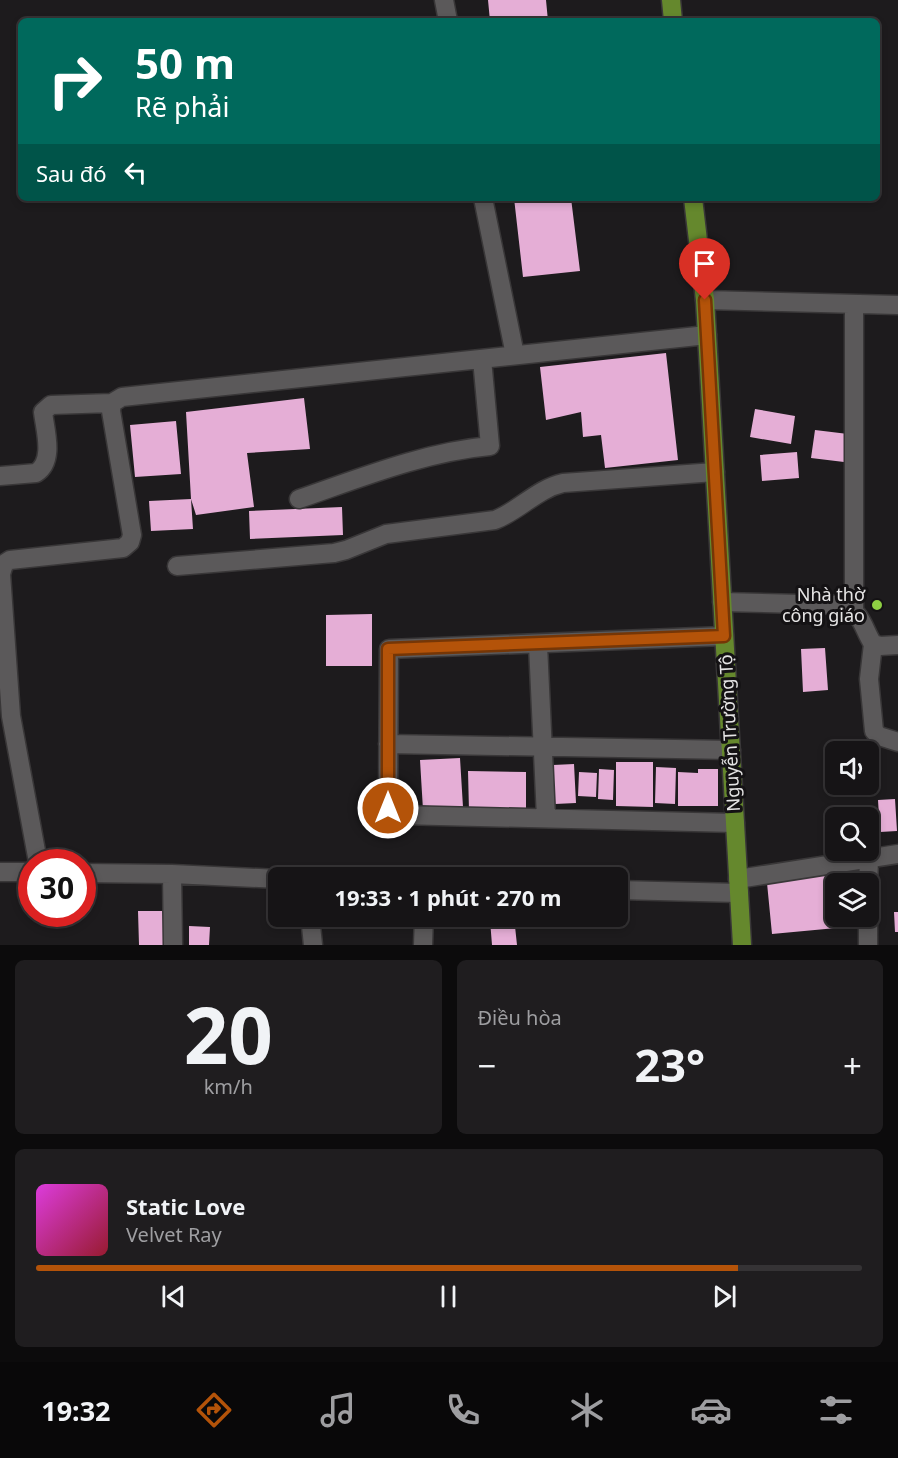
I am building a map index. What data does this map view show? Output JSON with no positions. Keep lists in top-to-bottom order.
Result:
{
  "streets": {
    "main road": ["Nguyễn Trường Tộ"]
  },
  "places": ["Nhà thờ công giáo"],
  "page": {
    "turn": ["50 m", "Rẽ phải"],
    "then": "Sau đó",
    "limit": "30",
    "trip": "19:33 · 1 phút · 270 m",
    "tile": [
      ["20", "km/h"],
      "Điều hòa"
    ],
    "heat": ["−", "23°", "+"],
    "song": ["Static Love", "Velvet Ray"],
    "tabs": "19:32"
  }
}
